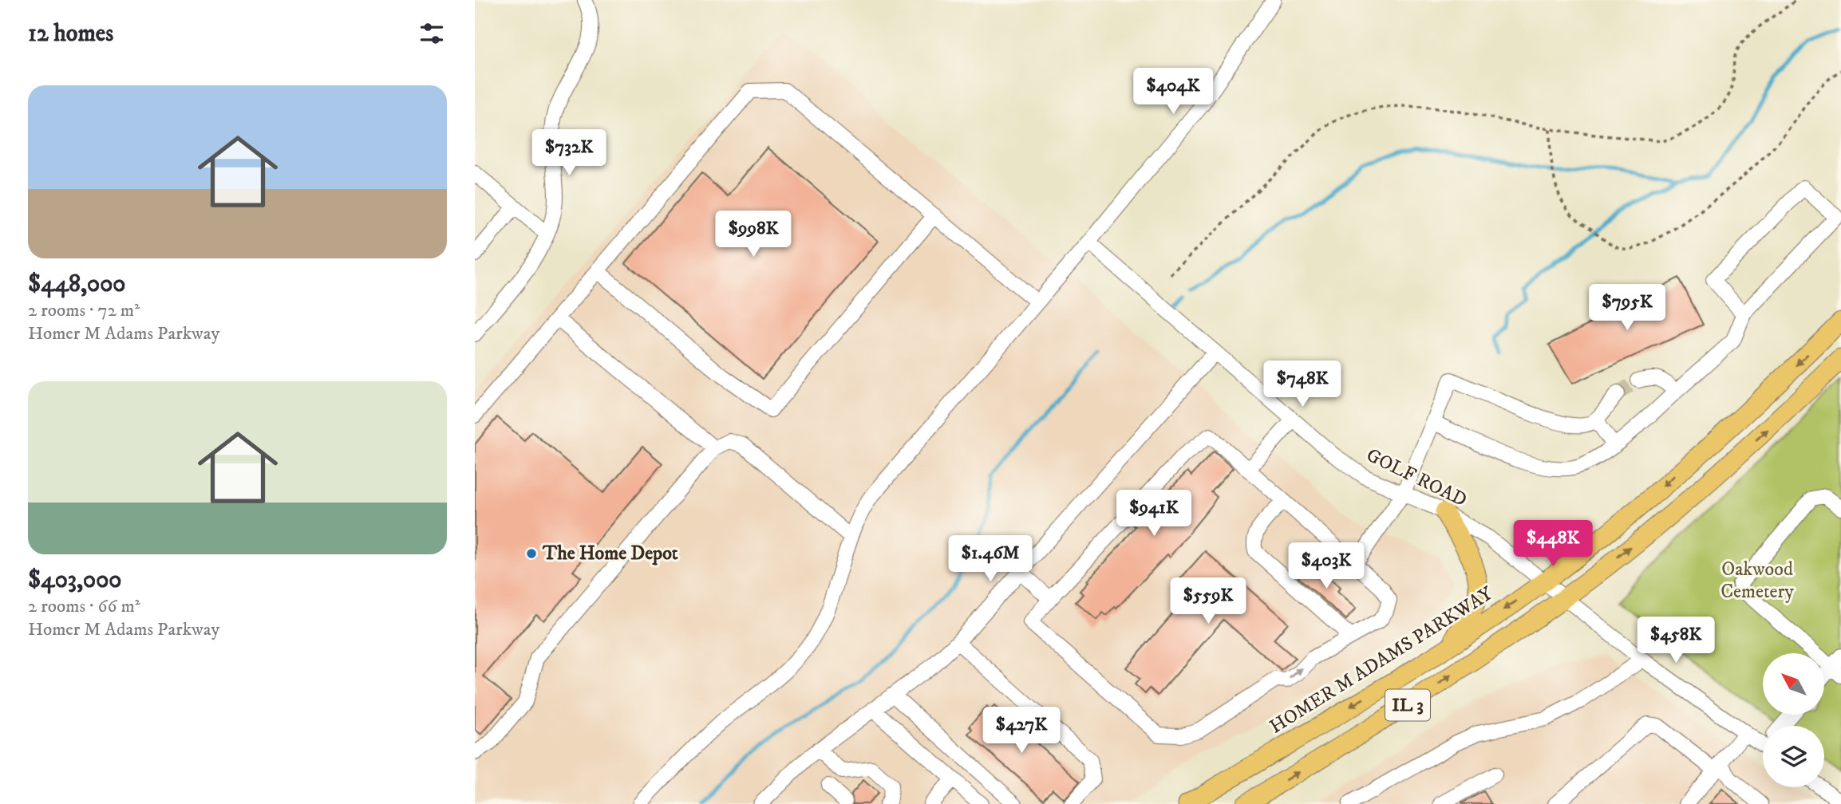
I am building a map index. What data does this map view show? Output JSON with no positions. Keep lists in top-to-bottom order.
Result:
{
  "streets": {
    "main road": ["HOMER M ADAMS PARKWAY", "IL 3"],
    "street": ["GOLF ROAD"]
  },
  "crossings": [
    ["GOLF ROAD", "HOMER M ADAMS PARKWAY"],
    ["GOLF ROAD", "IL 3"]
  ],
  "parks": ["Oakwood Cemetery"],
  "places": ["The Home Depot"],
  "north": "top left",
  "page": {
    "heading": "12 homes",
    "list": [
      {
        "name": "$448,000",
        "note": "2 rooms · 72 m² · Homer M Adams Parkway"
      },
      {
        "name": "$403,000",
        "note": "2 rooms · 66 m² · Homer M Adams Parkway"
      }
    ],
    "price": [
      "$404K",
      "$732K",
      "$998K",
      "$795K",
      "$748K",
      "$941K",
      "$448K",
      "$1.46M",
      "$403K",
      "$559K",
      "$458K",
      "$427K"
    ]
  }
}
